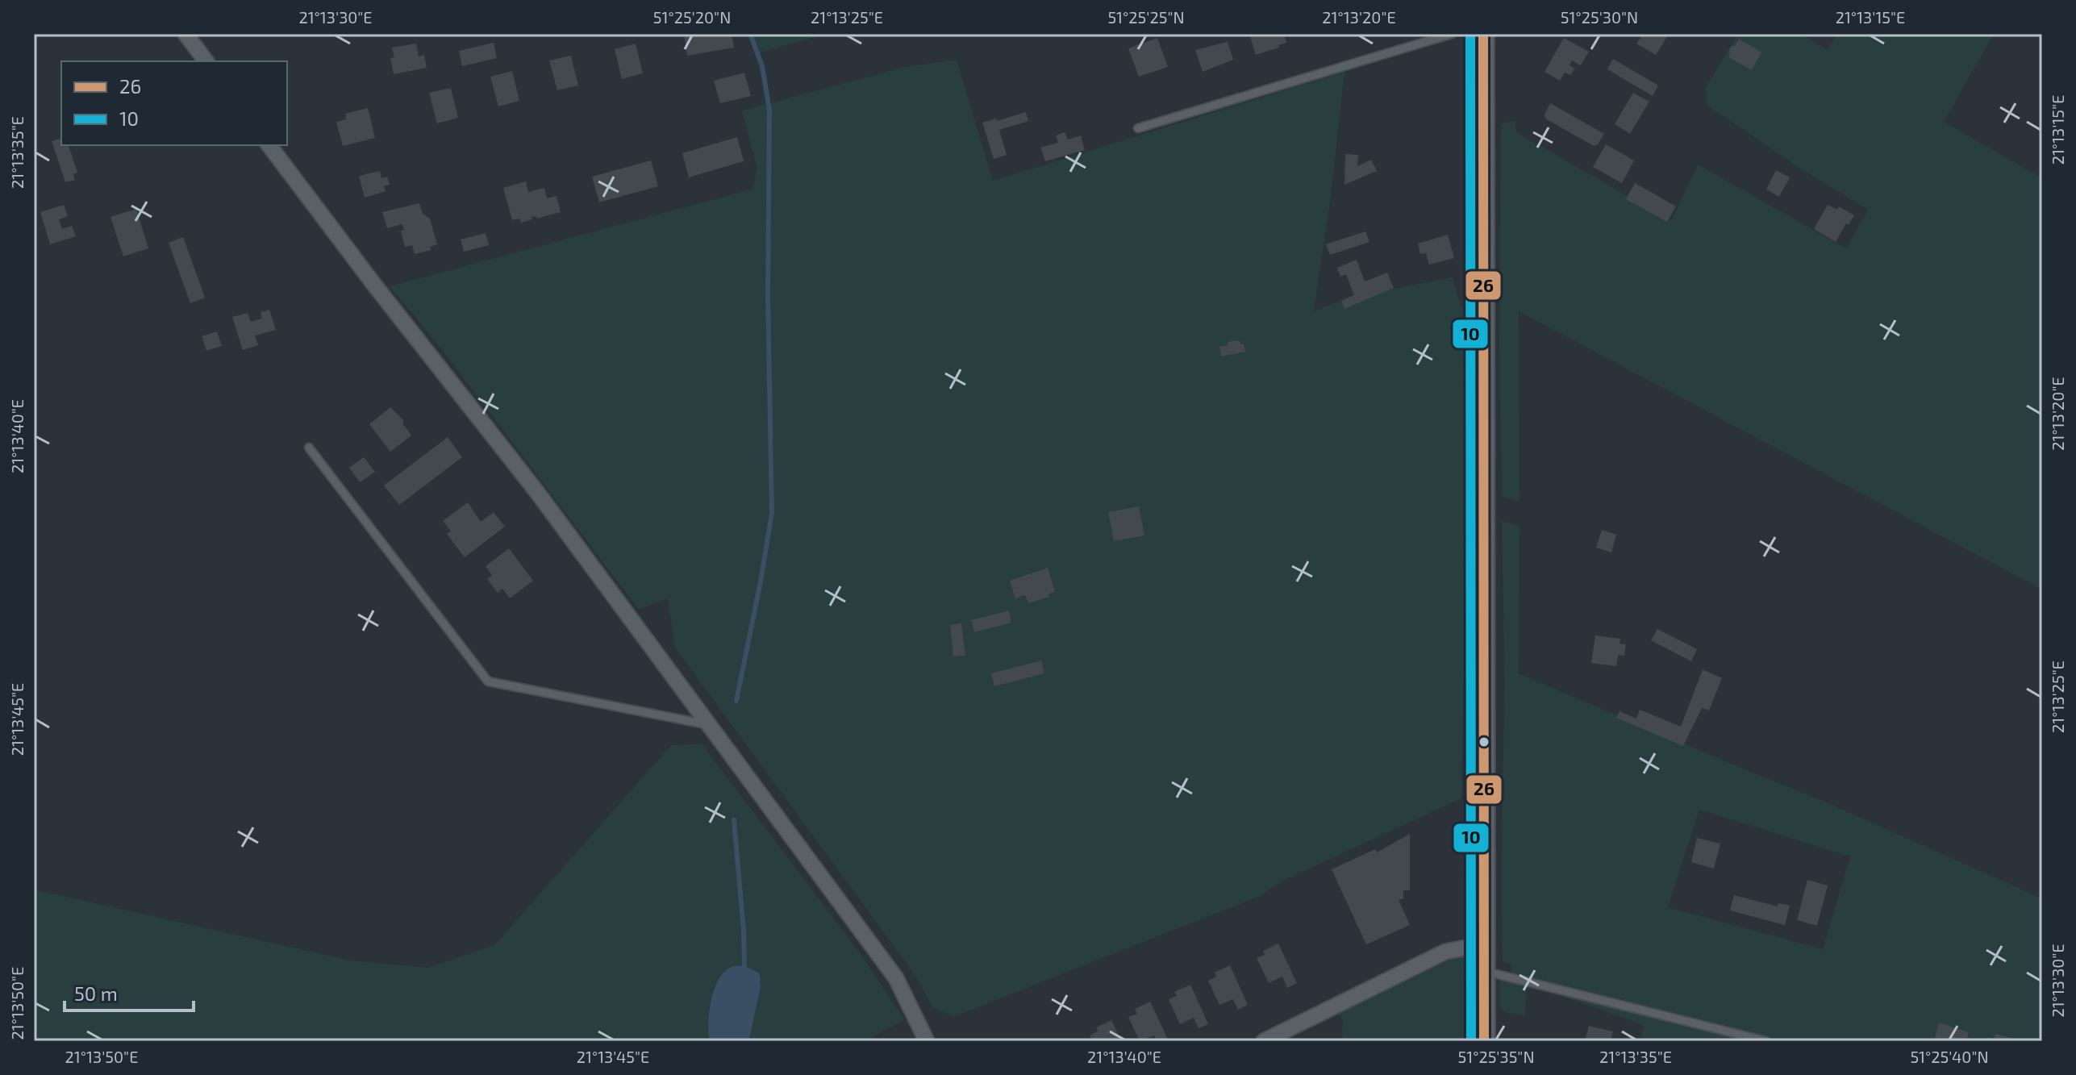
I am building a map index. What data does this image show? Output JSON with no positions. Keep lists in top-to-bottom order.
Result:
{
  "lines": ["transit line 26", "transit line 10"],
  "legend": ["26", "10"],
  "scale_bar": "50 m",
  "coordinates": [
    "21°13'30\"E",
    "51°25'20\"N",
    "21°13'25\"E",
    "51°25'25\"N",
    "21°13'20\"E",
    "51°25'30\"N",
    "21°13'15\"E",
    "21°13'35\"E",
    "21°13'40\"E",
    "21°13'45\"E",
    "21°13'50\"E",
    "51°25'35\"N",
    "51°25'40\"N"
  ]
}
